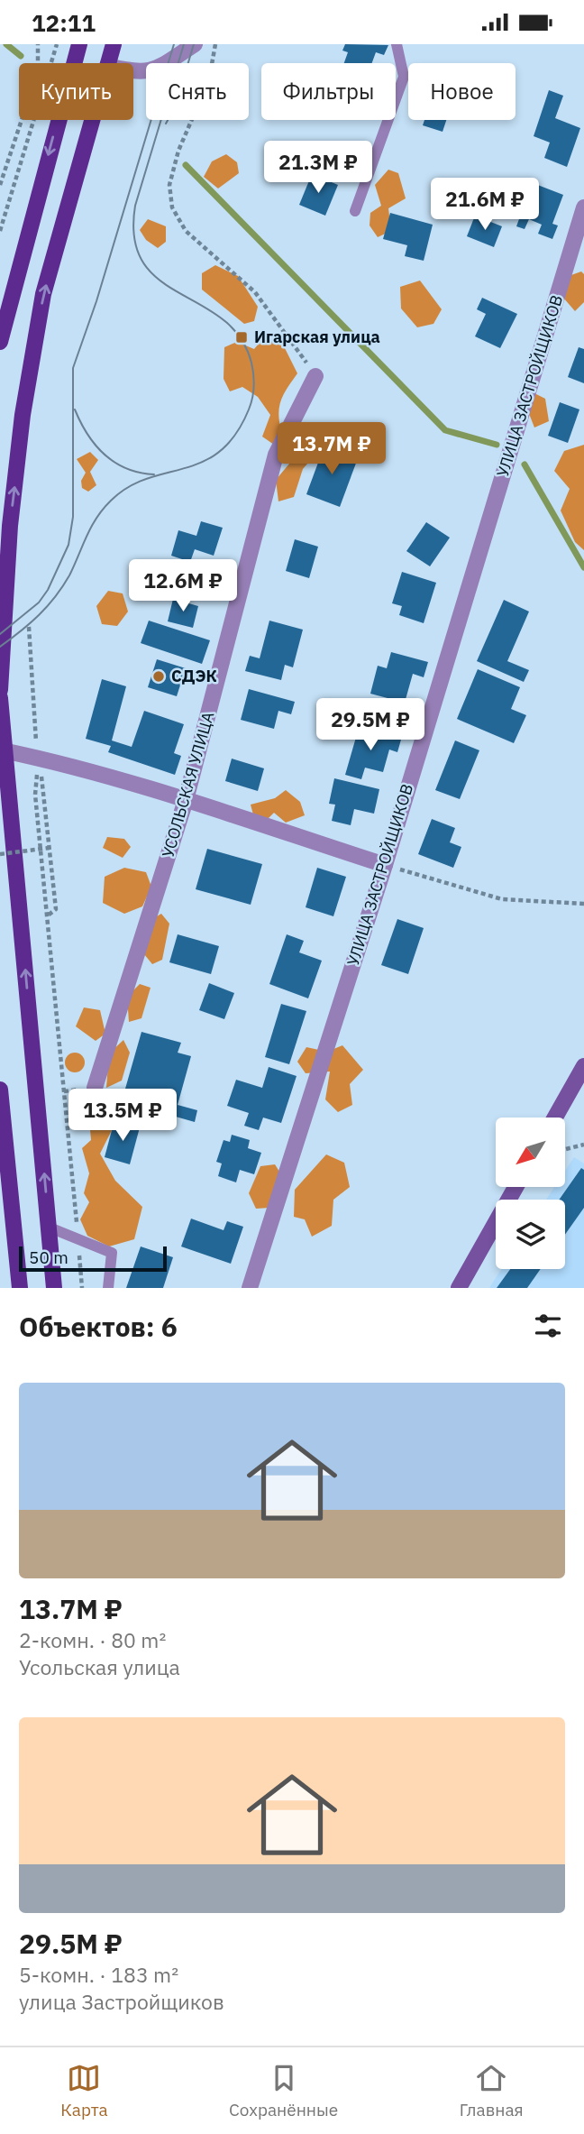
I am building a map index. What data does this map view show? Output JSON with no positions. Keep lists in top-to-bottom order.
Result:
{
  "streets": {
    "street": ["УЛИЦА ЗАСТРОЙЩИКОВ", "УСОЛЬСКАЯ УЛИЦА"]
  },
  "places": {
    "transit": ["Игарская улица"],
    "other": ["СДЭК"]
  },
  "scale_bar": "50 m",
  "north": "bottom left",
  "page": {
    "status": "12:11",
    "chip": [
      "Купить",
      "Снять",
      "Фильтры",
      "Новое"
    ],
    "price": [
      "21.3M ₽",
      "21.6M ₽",
      "13.7M ₽",
      "12.6M ₽",
      "29.5M ₽",
      "13.5M ₽"
    ],
    "scale": "50 m",
    "heading": "Объектов: 6",
    "list": [
      {
        "name": "13.7M ₽",
        "note": "2-комн. · 80 m² · Усольская улица"
      },
      {
        "name": "29.5M ₽",
        "note": "5-комн. · 183 m² · улица Застройщиков"
      }
    ],
    "tabs": ["Карта", "Сохранённые", "Главная"]
  }
}
